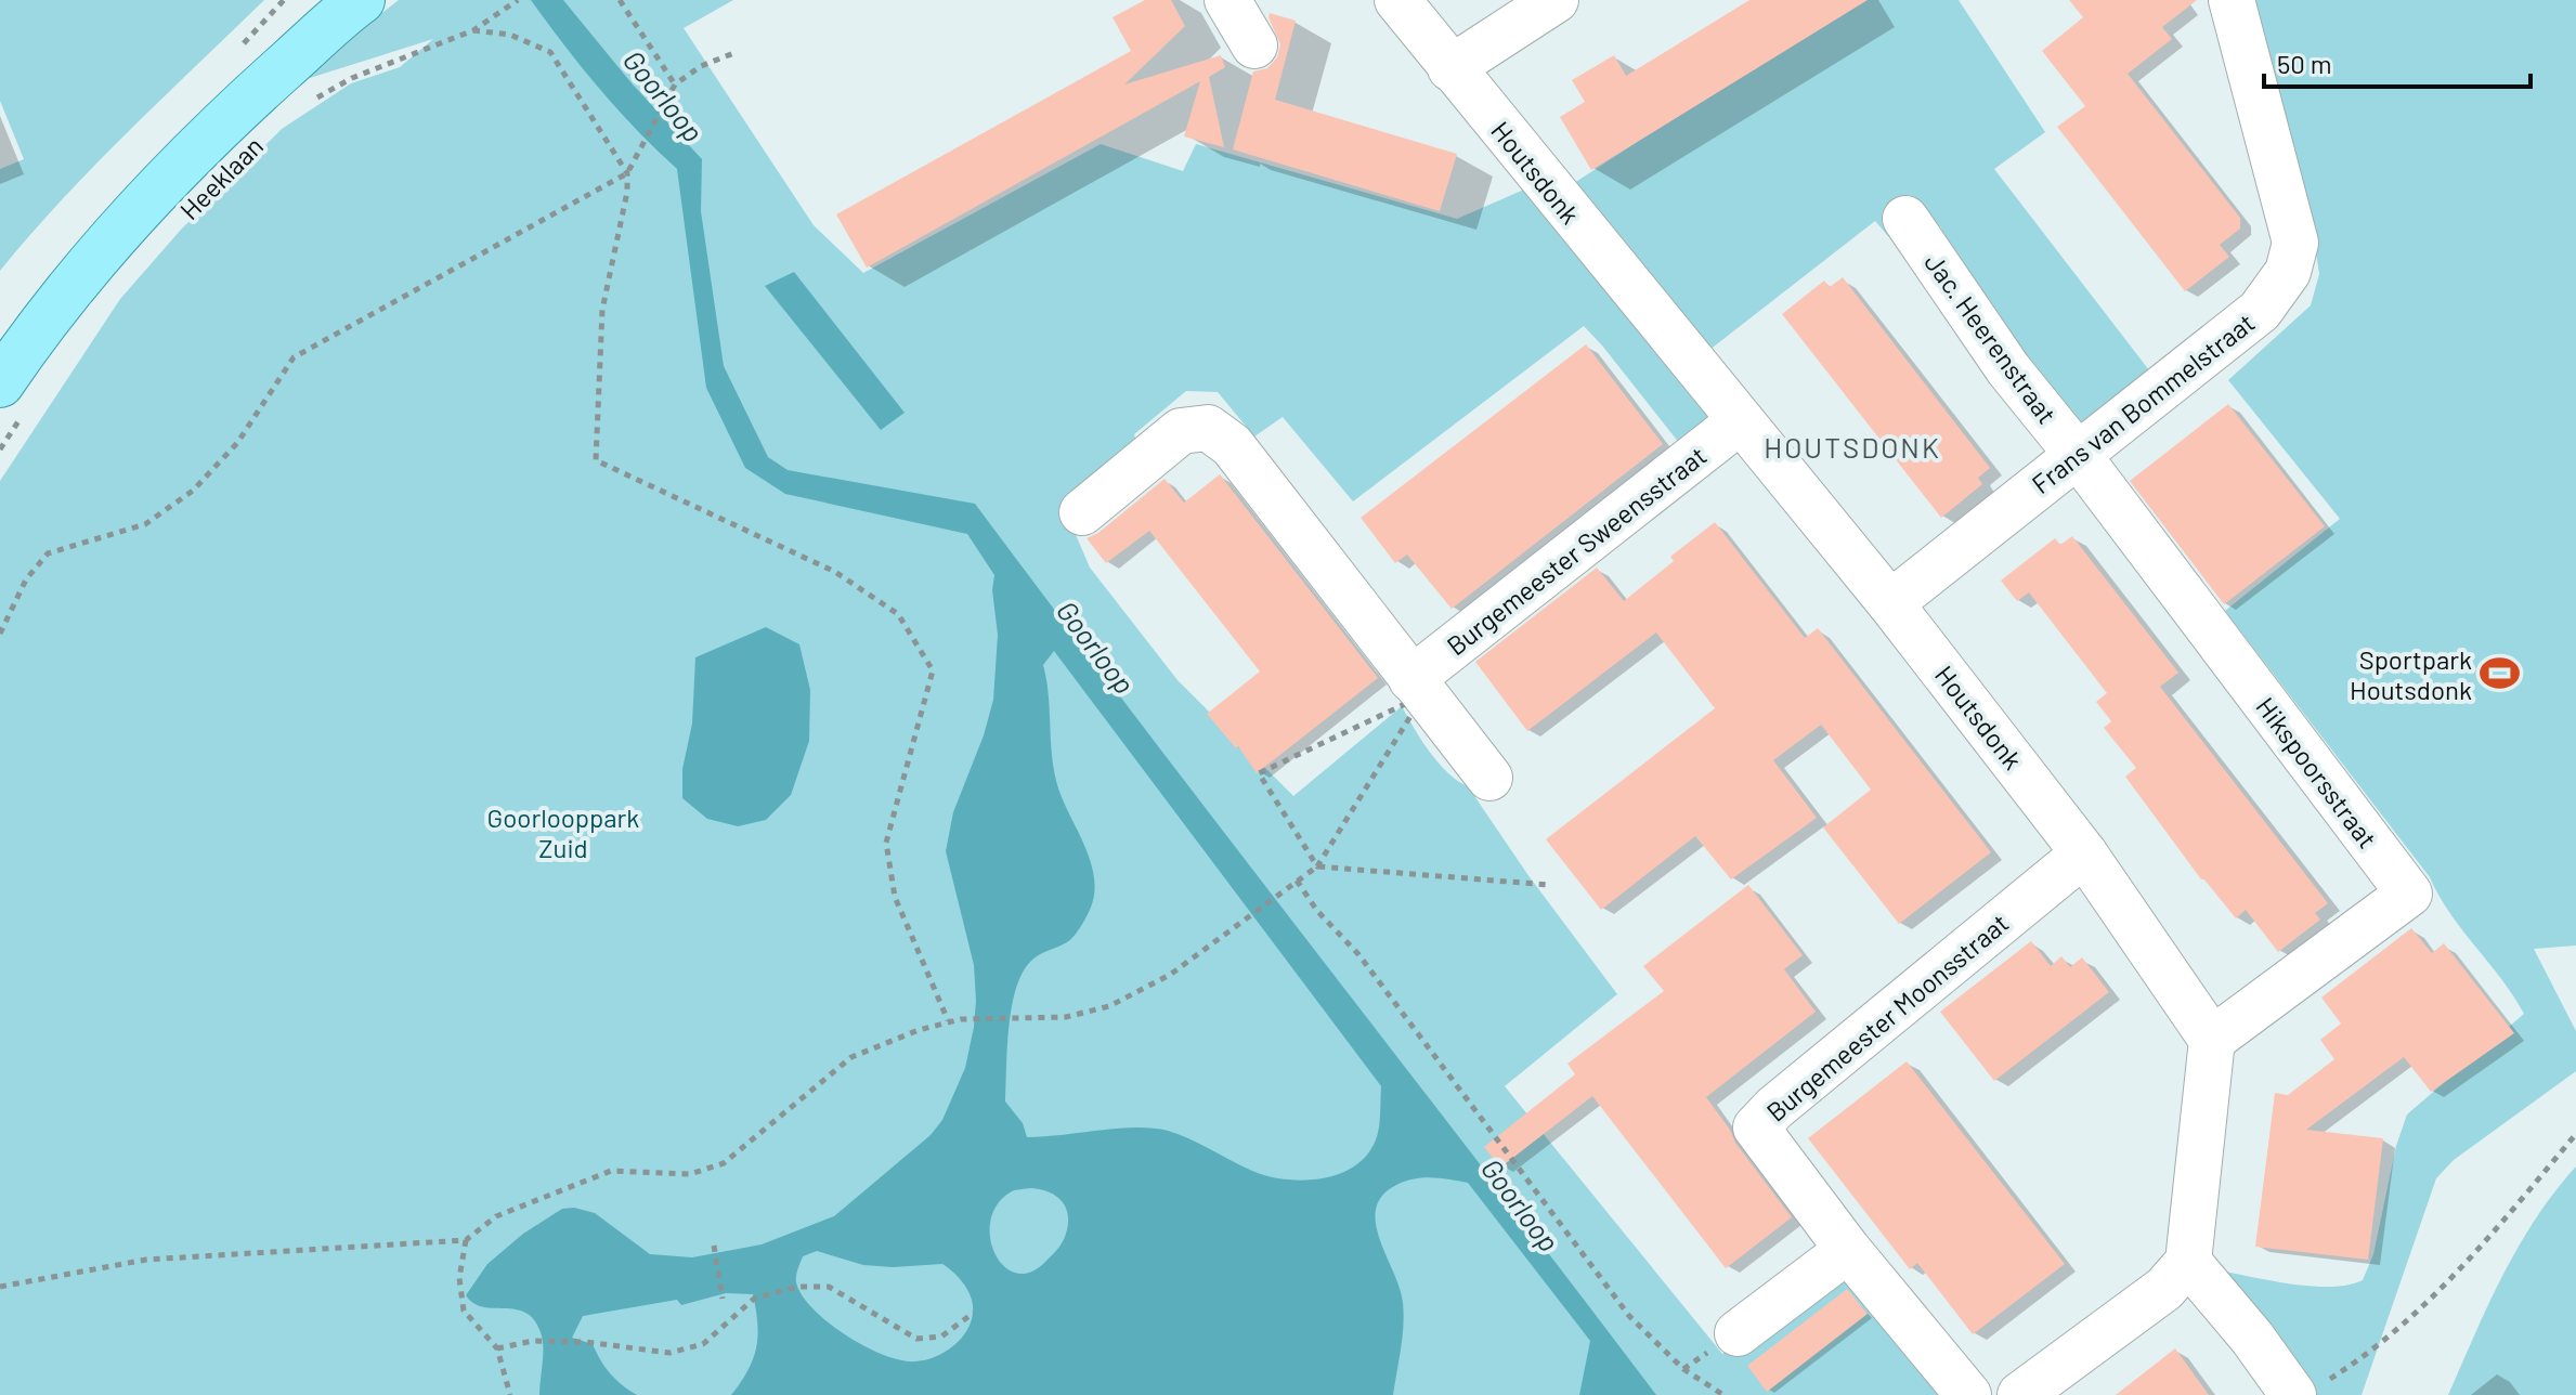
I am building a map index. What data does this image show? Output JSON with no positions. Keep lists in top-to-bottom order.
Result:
{
  "streets": {
    "main road": ["Heeklaan"],
    "street": [
      "Houtsdonk",
      "Jac. Heerenstraat",
      "Frans van Bommelstraat",
      "Burgemeester Sweensstraat",
      "Hikspoorsstraat",
      "Burgemeester Moonsstraat"
    ]
  },
  "crossings": [
    ["Houtsdonk", "Frans van Bommelstraat"],
    ["Houtsdonk", "Burgemeester Sweensstraat"],
    ["Houtsdonk", "Hikspoorsstraat"],
    ["Houtsdonk", "Burgemeester Moonsstraat"],
    ["Jac. Heerenstraat", "Frans van Bommelstraat"],
    ["Jac. Heerenstraat", "Hikspoorsstraat"],
    ["Frans van Bommelstraat", "Hikspoorsstraat"]
  ],
  "districts": ["HOUTSDONK"],
  "water": ["Goorloop"],
  "parks": ["Goorlooppark Zuid"],
  "places": {
    "sports": ["Sportpark Houtsdonk"]
  },
  "scale_bar": "50 m"
}
